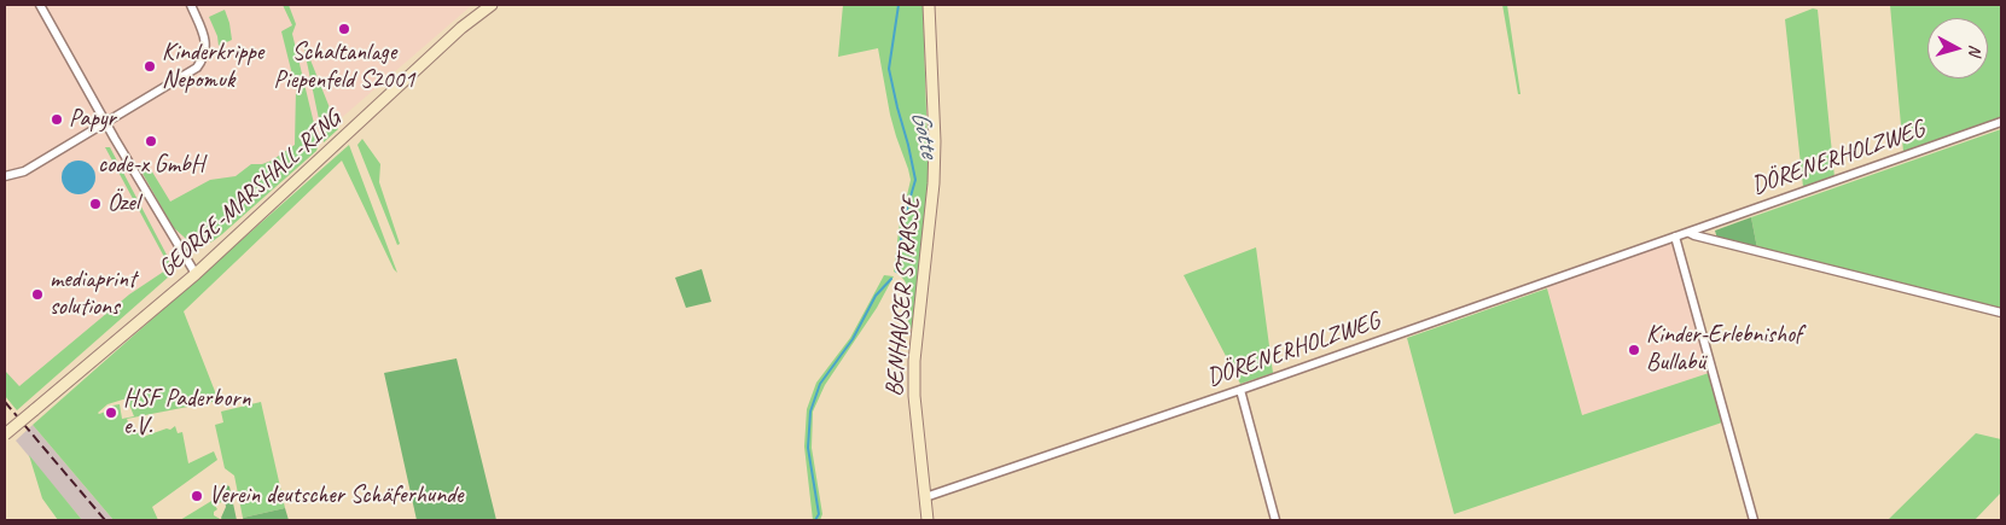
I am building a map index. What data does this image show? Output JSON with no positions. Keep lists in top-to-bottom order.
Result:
{
  "streets": {
    "main road": ["GEORGE-MARSHALL-RING", "BENHAUSER STRASSE"],
    "street": ["DÖRENERHOLZWEG"]
  },
  "crossings": [
    ["DÖRENERHOLZWEG", "BENHAUSER STRASSE"]
  ],
  "water": ["Gotte"],
  "places": [
    "Schaltanlage Piepenfeld S2001",
    "Kinderkrippe Nepomuk",
    "Papyr",
    "code-x GmbH",
    "Özel",
    "mediaprint solutions",
    "Kinder-Erlebnishof Bullabü",
    "HSF Paderborn e.V.",
    "Verein deutscher Schäferhunde"
  ],
  "north": "right"
}
